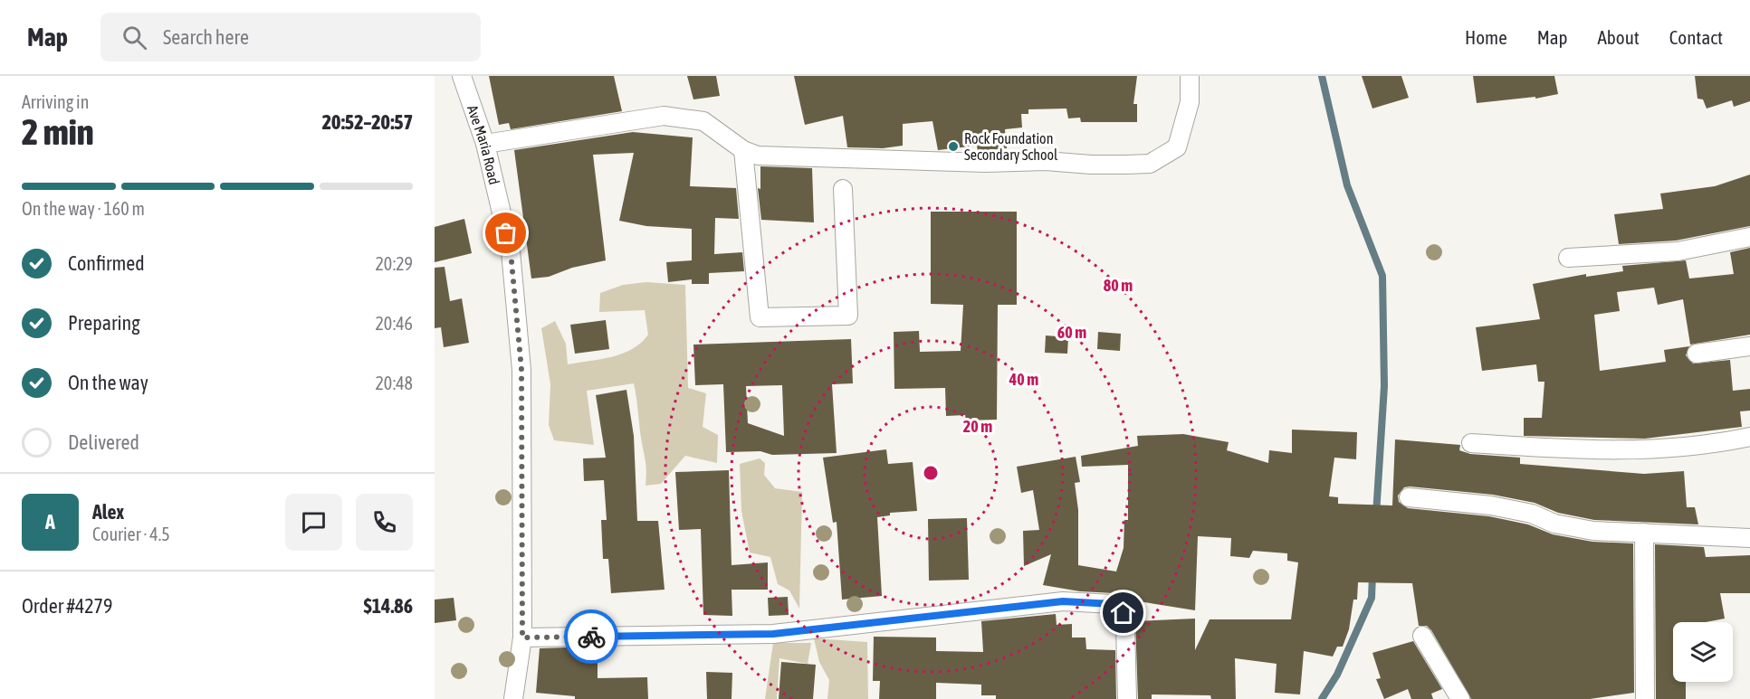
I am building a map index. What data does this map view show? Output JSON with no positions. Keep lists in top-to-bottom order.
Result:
{
  "streets": {
    "street": ["Ave Maria Road"]
  },
  "places": ["Rock Foundation Secondary School"],
  "page": {
    "header": "Map",
    "search": "Search here",
    "nav": [
      "Home",
      "Map",
      "About",
      "Contact"
    ],
    "heading": ["2 min", "Arriving in", "20:52–20:57"],
    "panel": [
      "Alex",
      "Courier · 4.5",
      "Order #4279",
      "$14.86"
    ],
    "bar": "On the way · 160 m",
    "list": [
      ["Confirmed", "20:29"],
      ["Preparing", "20:46"],
      ["On the way", "20:48"],
      "Delivered"
    ],
    "round": "A"
  },
  "rings": [
    "80 m",
    "60 m",
    "40 m",
    "20 m"
  ]
}
